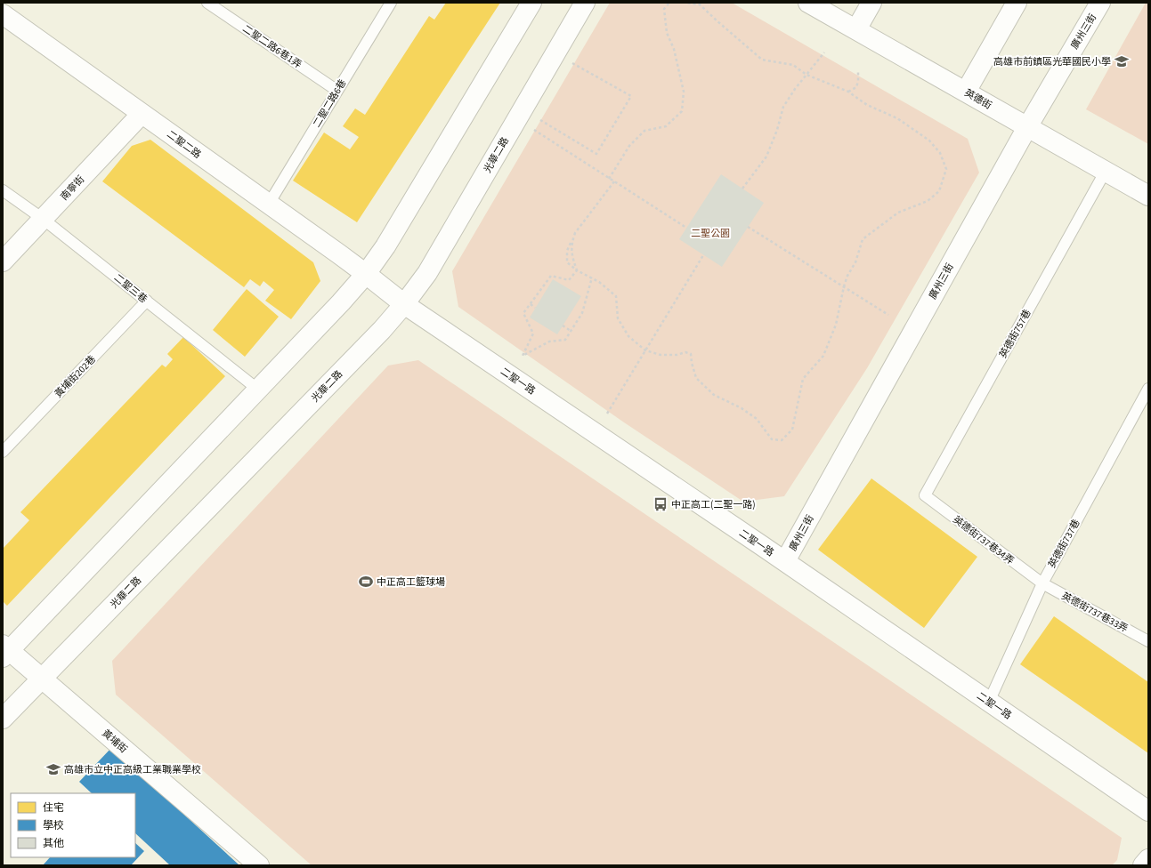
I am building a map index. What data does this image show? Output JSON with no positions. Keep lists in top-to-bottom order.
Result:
{
  "streets": {
    "street": [
      "廣州三街",
      "英德街",
      "二聖二路",
      "光華二路",
      "南寧街",
      "二聖一路",
      "黃埔街"
    ],
    "lane": [
      "二聖二路6巷1弄",
      "二聖二路6巷",
      "二聖三巷",
      "英德街757巷",
      "黃埔街202巷",
      "英德街737巷34弄",
      "英德街737巷",
      "英德街737巷33弄"
    ]
  },
  "crossings": [
    ["廣州三街", "英德街"],
    ["廣州三街", "二聖一路"],
    ["二聖二路6巷1弄", "二聖二路6巷"],
    ["英德街", "英德街757巷"],
    ["二聖二路6巷", "二聖二路"],
    ["二聖二路", "南寧街"],
    ["二聖二路", "二聖一路"],
    ["光華二路", "二聖一路"],
    ["光華二路", "黃埔街"],
    ["南寧街", "二聖三巷"],
    ["二聖三巷", "黃埔街202巷"],
    ["英德街757巷", "英德街737巷34弄"],
    ["二聖一路", "英德街737巷"],
    ["英德街737巷34弄", "英德街737巷"],
    ["英德街737巷34弄", "英德街737巷33弄"],
    ["英德街737巷", "英德街737巷33弄"]
  ],
  "parks": ["二聖公園"],
  "places": {
    "school or university": ["高雄市前鎮區光華國民小學", "高雄市立中正高級工業職業學校"],
    "bus stop": ["中正高工(二聖一路)"],
    "sports": ["中正高工籃球場"]
  },
  "legend": ["住宅", "學校", "其他"]
}
